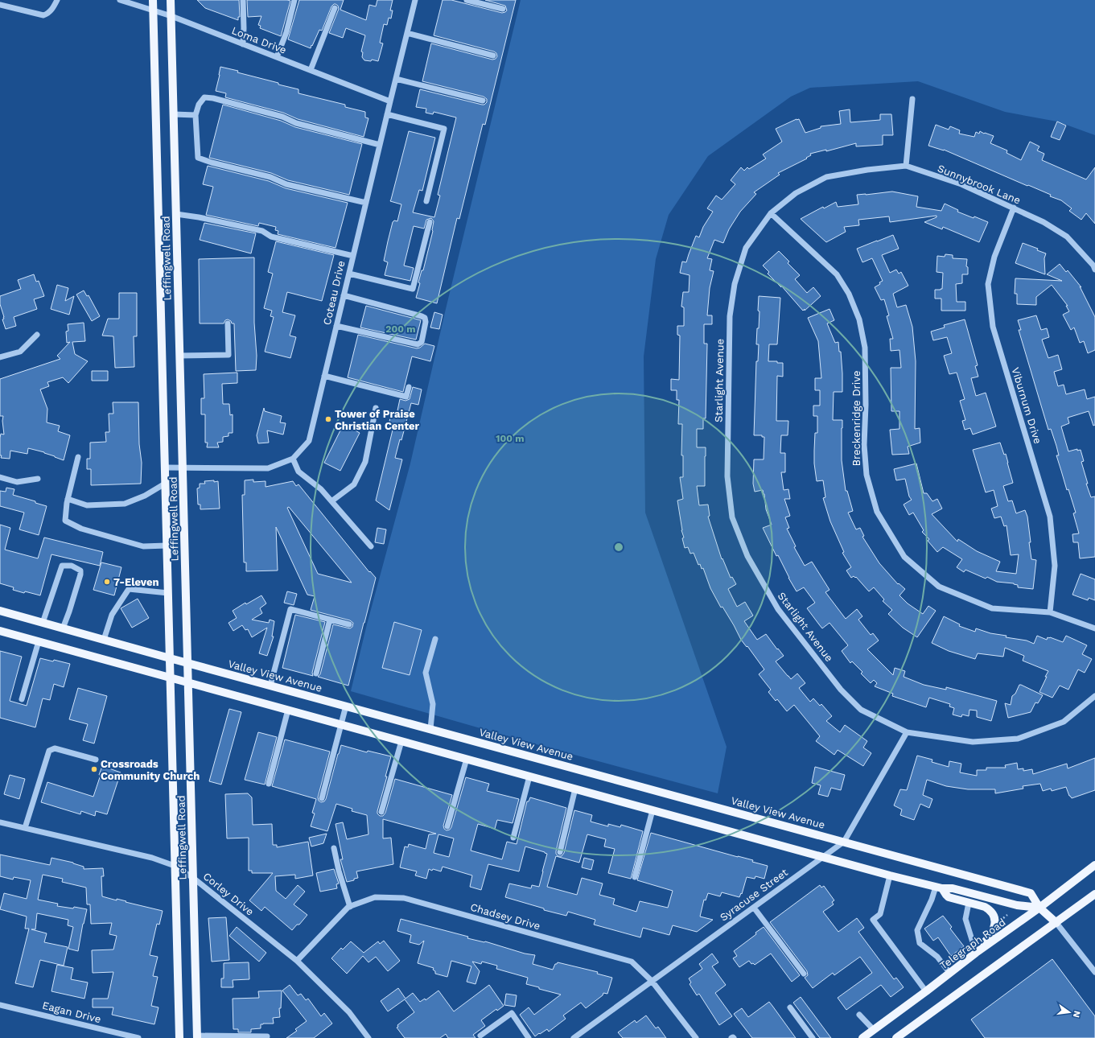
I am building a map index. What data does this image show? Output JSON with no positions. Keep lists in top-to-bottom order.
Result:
{
  "streets": {
    "main road": ["Leffingwell Road", "Valley View Avenue", "Telegraph Road"],
    "street": [
      "Loma Drive",
      "Sunnybrook Lane",
      "Coteau Drive",
      "Starlight Avenue",
      "Viburnum Drive",
      "Breckenridge Drive",
      "Corley Drive",
      "Syracuse Street",
      "Chadsey Drive",
      "Eagan Drive"
    ]
  },
  "crossings": [
    ["Loma Drive", "Leffingwell Road"],
    ["Loma Drive", "Coteau Drive"],
    ["Sunnybrook Lane", "Starlight Avenue"],
    ["Sunnybrook Lane", "Viburnum Drive"],
    ["Sunnybrook Lane", "Breckenridge Drive"],
    ["Leffingwell Road", "Coteau Drive"],
    ["Leffingwell Road", "Valley View Avenue"],
    ["Leffingwell Road", "Corley Drive"],
    ["Starlight Avenue", "Breckenridge Drive"],
    ["Starlight Avenue", "Syracuse Street"],
    ["Viburnum Drive", "Breckenridge Drive"],
    ["Valley View Avenue", "Syracuse Street"],
    ["Valley View Avenue", "Telegraph Road"],
    ["Corley Drive", "Chadsey Drive"],
    ["Syracuse Street", "Chadsey Drive"]
  ],
  "places": ["Tower of Praise Christian Center", "7-Eleven", "Crossroads Community Church"],
  "north": "right",
  "rings": ["200 m", "100 m"]
}
